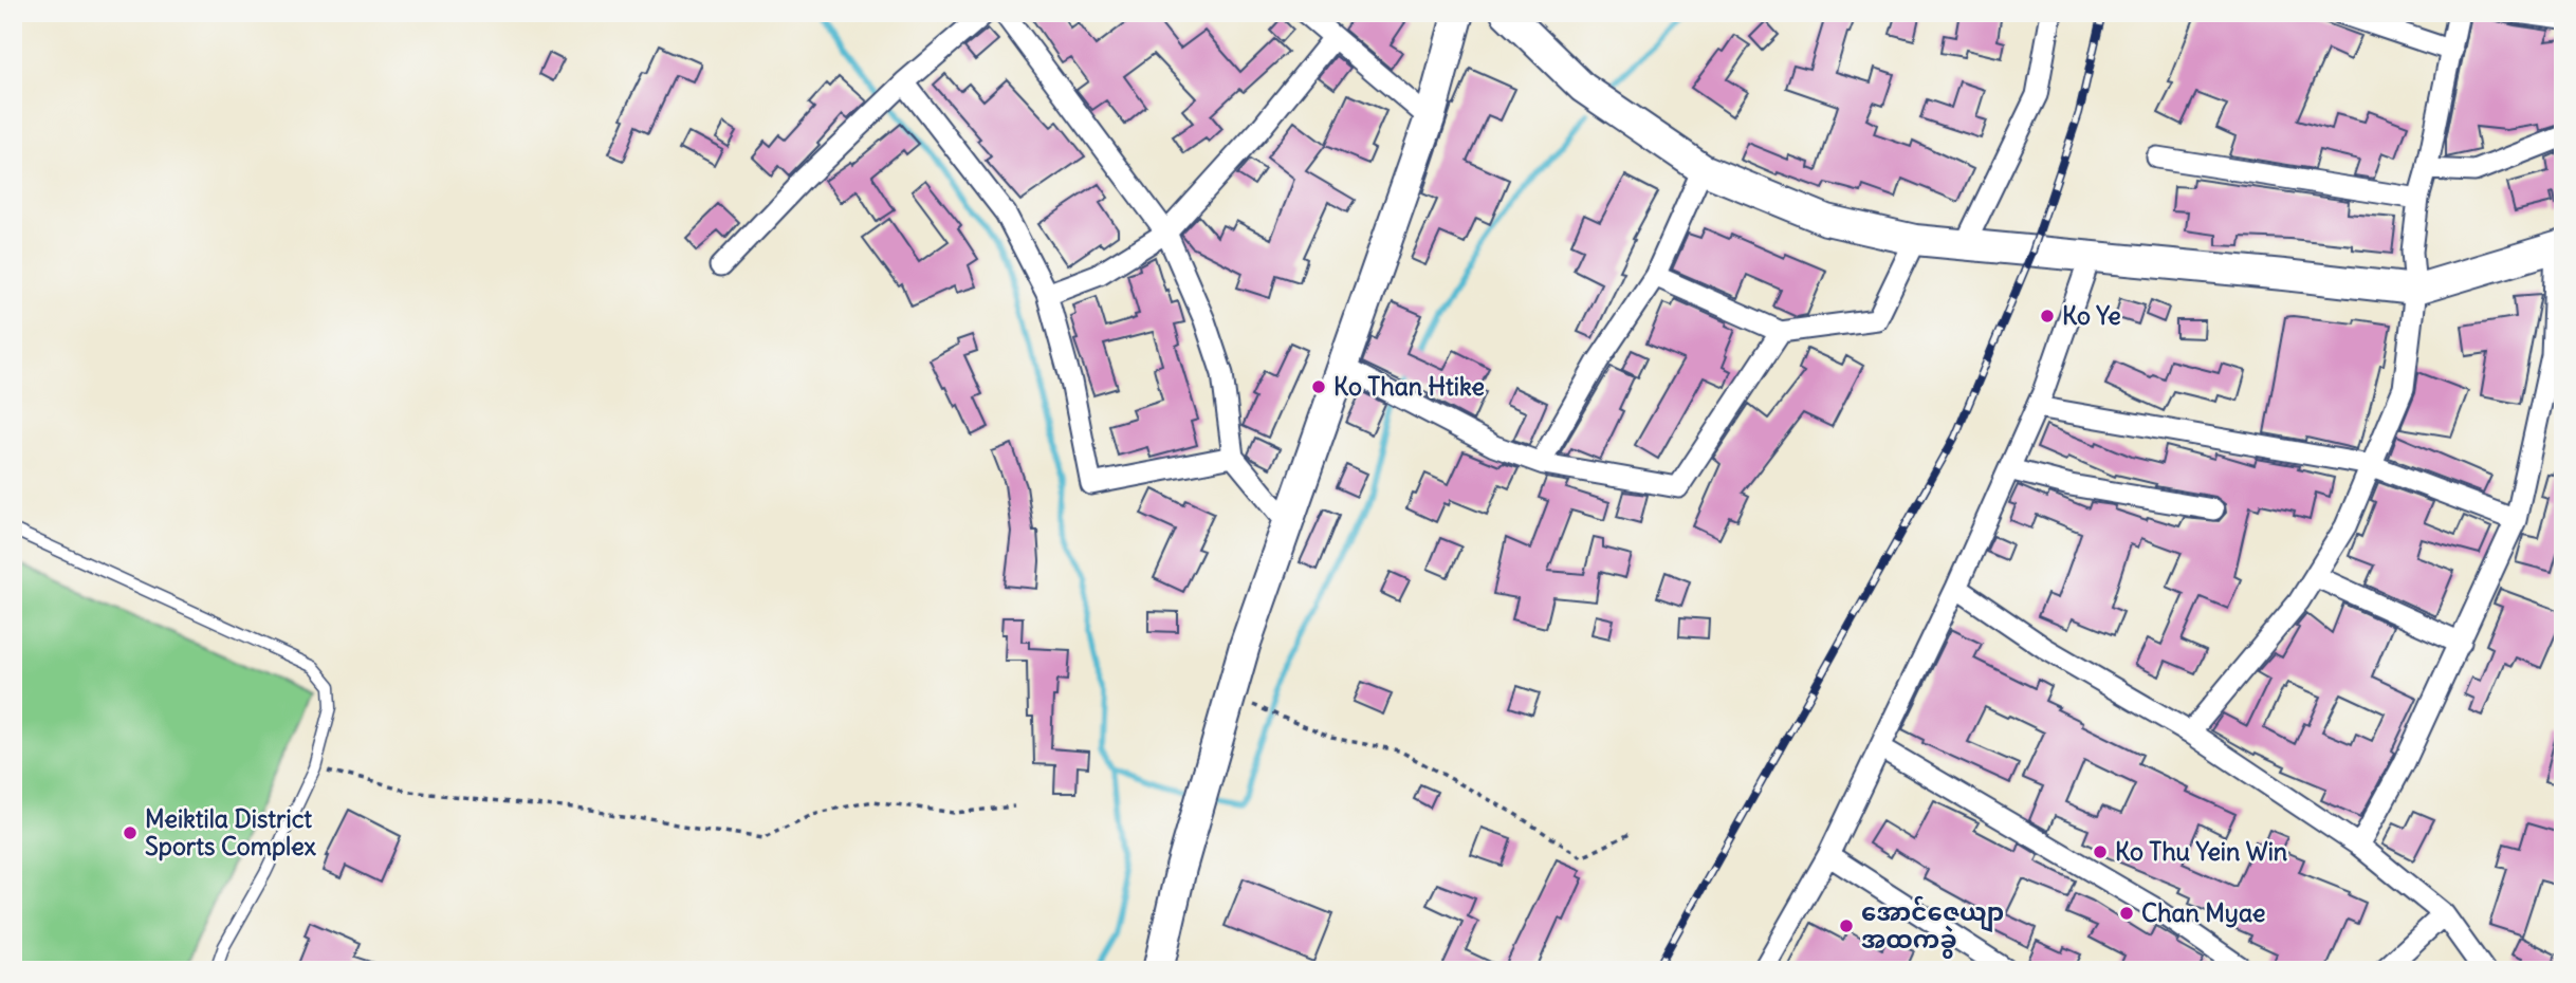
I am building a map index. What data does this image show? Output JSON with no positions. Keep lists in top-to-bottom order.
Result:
{
  "places": [
    "Ko Ye",
    "Ko Than Htike",
    "Meiktila District Sports Complex",
    "Ko Thu Yein Win",
    "Chan Myae",
    "အောင်ဇေယျာ အထကခွဲ"
  ]
}
